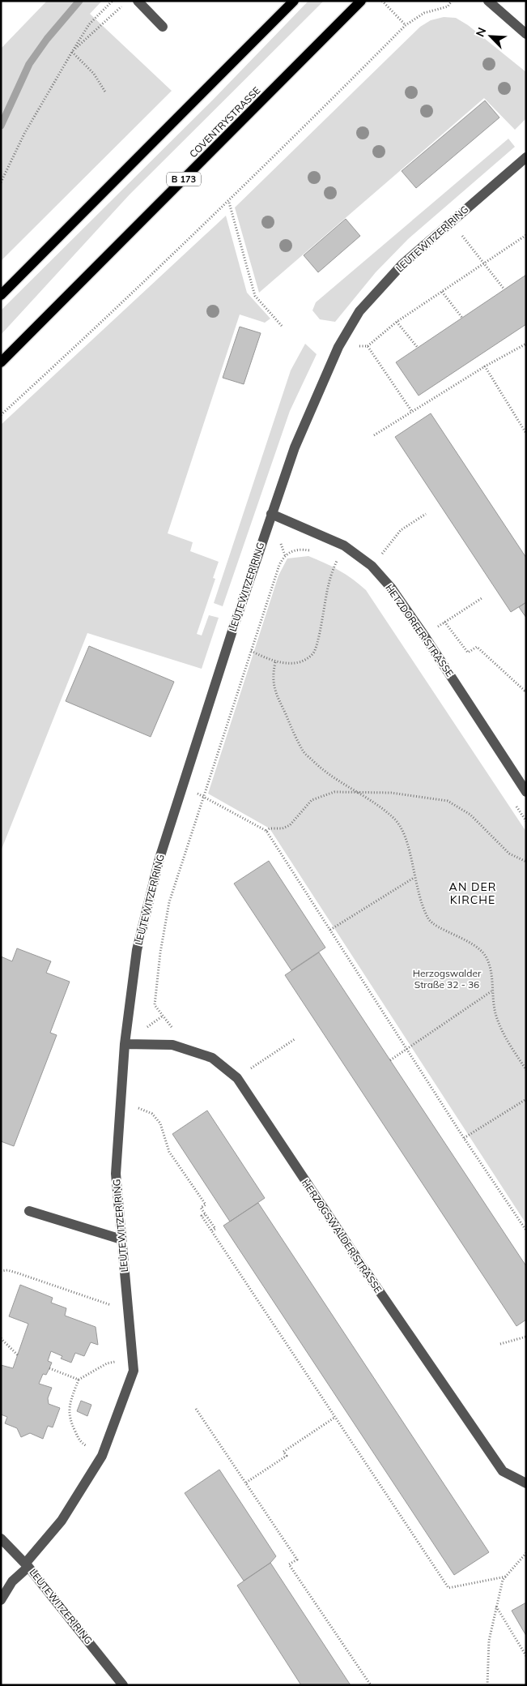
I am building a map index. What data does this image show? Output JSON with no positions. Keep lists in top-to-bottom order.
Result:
{
  "streets": {
    "main road": ["COVENTRYSTRASSE", "B 173"],
    "street": ["LEUTEWITZER RING", "HETZDORFER STRASSE", "HERZOGSWALDER STRASSE"]
  },
  "crossings": [
    ["LEUTEWITZER RING", "HETZDORFER STRASSE"],
    ["LEUTEWITZER RING", "HERZOGSWALDER STRASSE"]
  ],
  "districts": ["AN DER KIRCHE"],
  "parks": ["Herzogswalder Straße 32 - 36"],
  "north": "top left"
}
